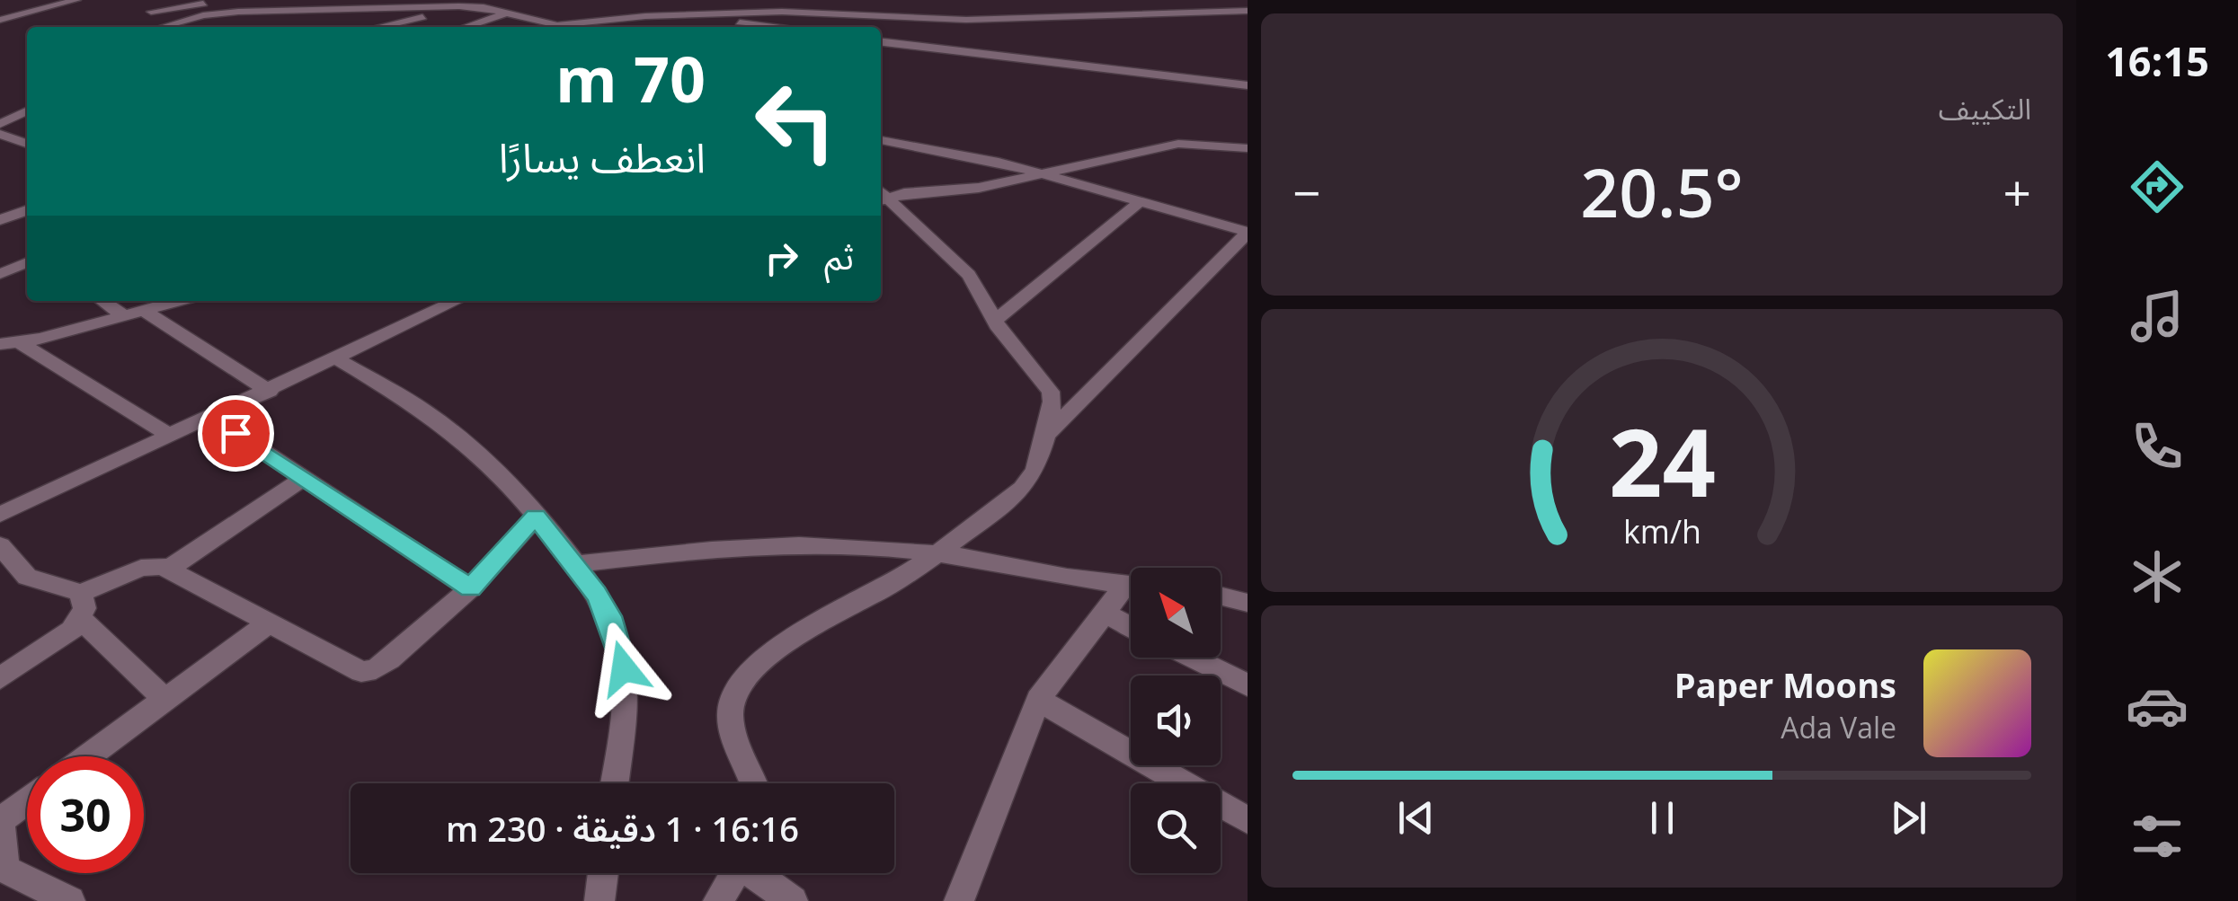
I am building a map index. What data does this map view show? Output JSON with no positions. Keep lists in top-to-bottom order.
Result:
{
  "north": "top left",
  "page": {
    "tabs": "16:15",
    "tile": "التكييف",
    "turn": ["70 m", "انعطف يسارًا"],
    "heat": ["−", "20.5°", "+"],
    "then": "ثم",
    "song": ["Paper Moons", "Ada Vale"],
    "limit": "30",
    "trip": "16:16 · 1 دقيقة · 230 m",
    "gauge": ["24", "km/h"]
  }
}
